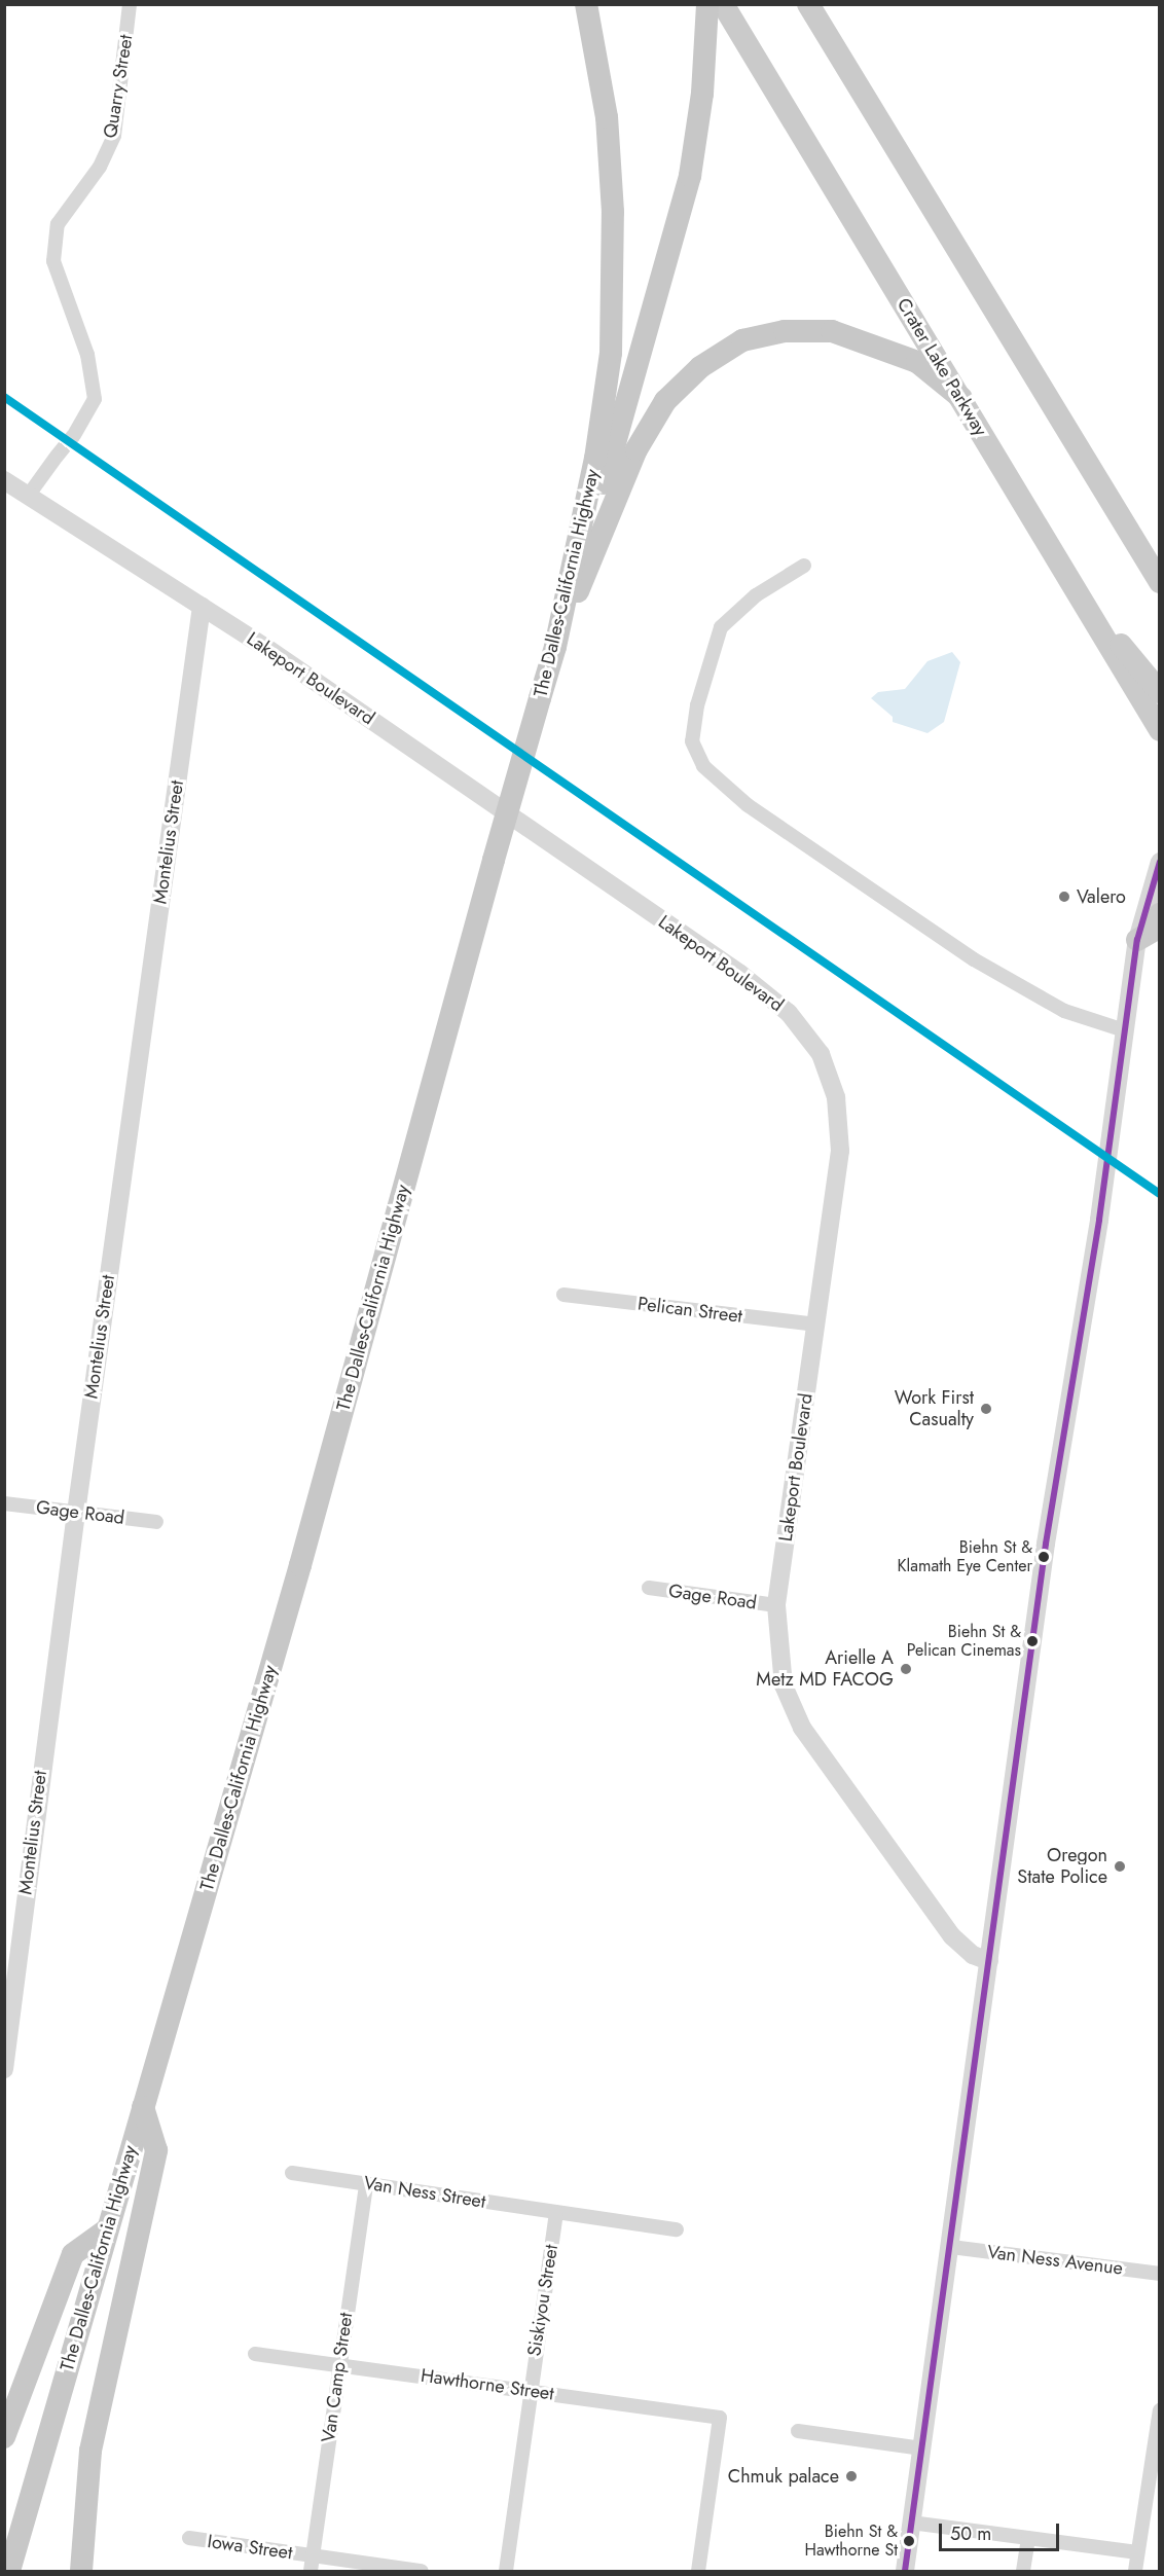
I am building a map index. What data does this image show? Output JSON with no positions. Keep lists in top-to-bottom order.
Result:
{
  "streets": {
    "highway": ["The Dalles-California Highway"],
    "main road": ["Crater Lake Parkway"],
    "street": [
      "Quarry Street",
      "Lakeport Boulevard",
      "Montelius Street",
      "Pelican Street",
      "Gage Road",
      "Van Ness Street",
      "Van Ness Avenue",
      "Siskiyou Street",
      "Van Camp Street",
      "Hawthorne Street",
      "Iowa Street"
    ]
  },
  "crossings": [
    ["Lakeport Boulevard", "Montelius Street"],
    ["Lakeport Boulevard", "Pelican Street"],
    ["Lakeport Boulevard", "Gage Road"],
    ["Montelius Street", "Gage Road"],
    ["Van Ness Street", "Siskiyou Street"],
    ["Van Ness Street", "Van Camp Street"],
    ["Siskiyou Street", "Hawthorne Street"],
    ["Van Camp Street", "Hawthorne Street"],
    ["Van Camp Street", "Iowa Street"]
  ],
  "places": [
    "Valero",
    "Work First Casualty",
    "Biehn St & Klamath Eye Center",
    "Biehn St & Pelican Cinemas",
    "Arielle A Metz MD FACOG",
    "Oregon State Police",
    "Chmuk palace",
    "Biehn St & Hawthorne St"
  ],
  "scale_bar": "50 m"
}
